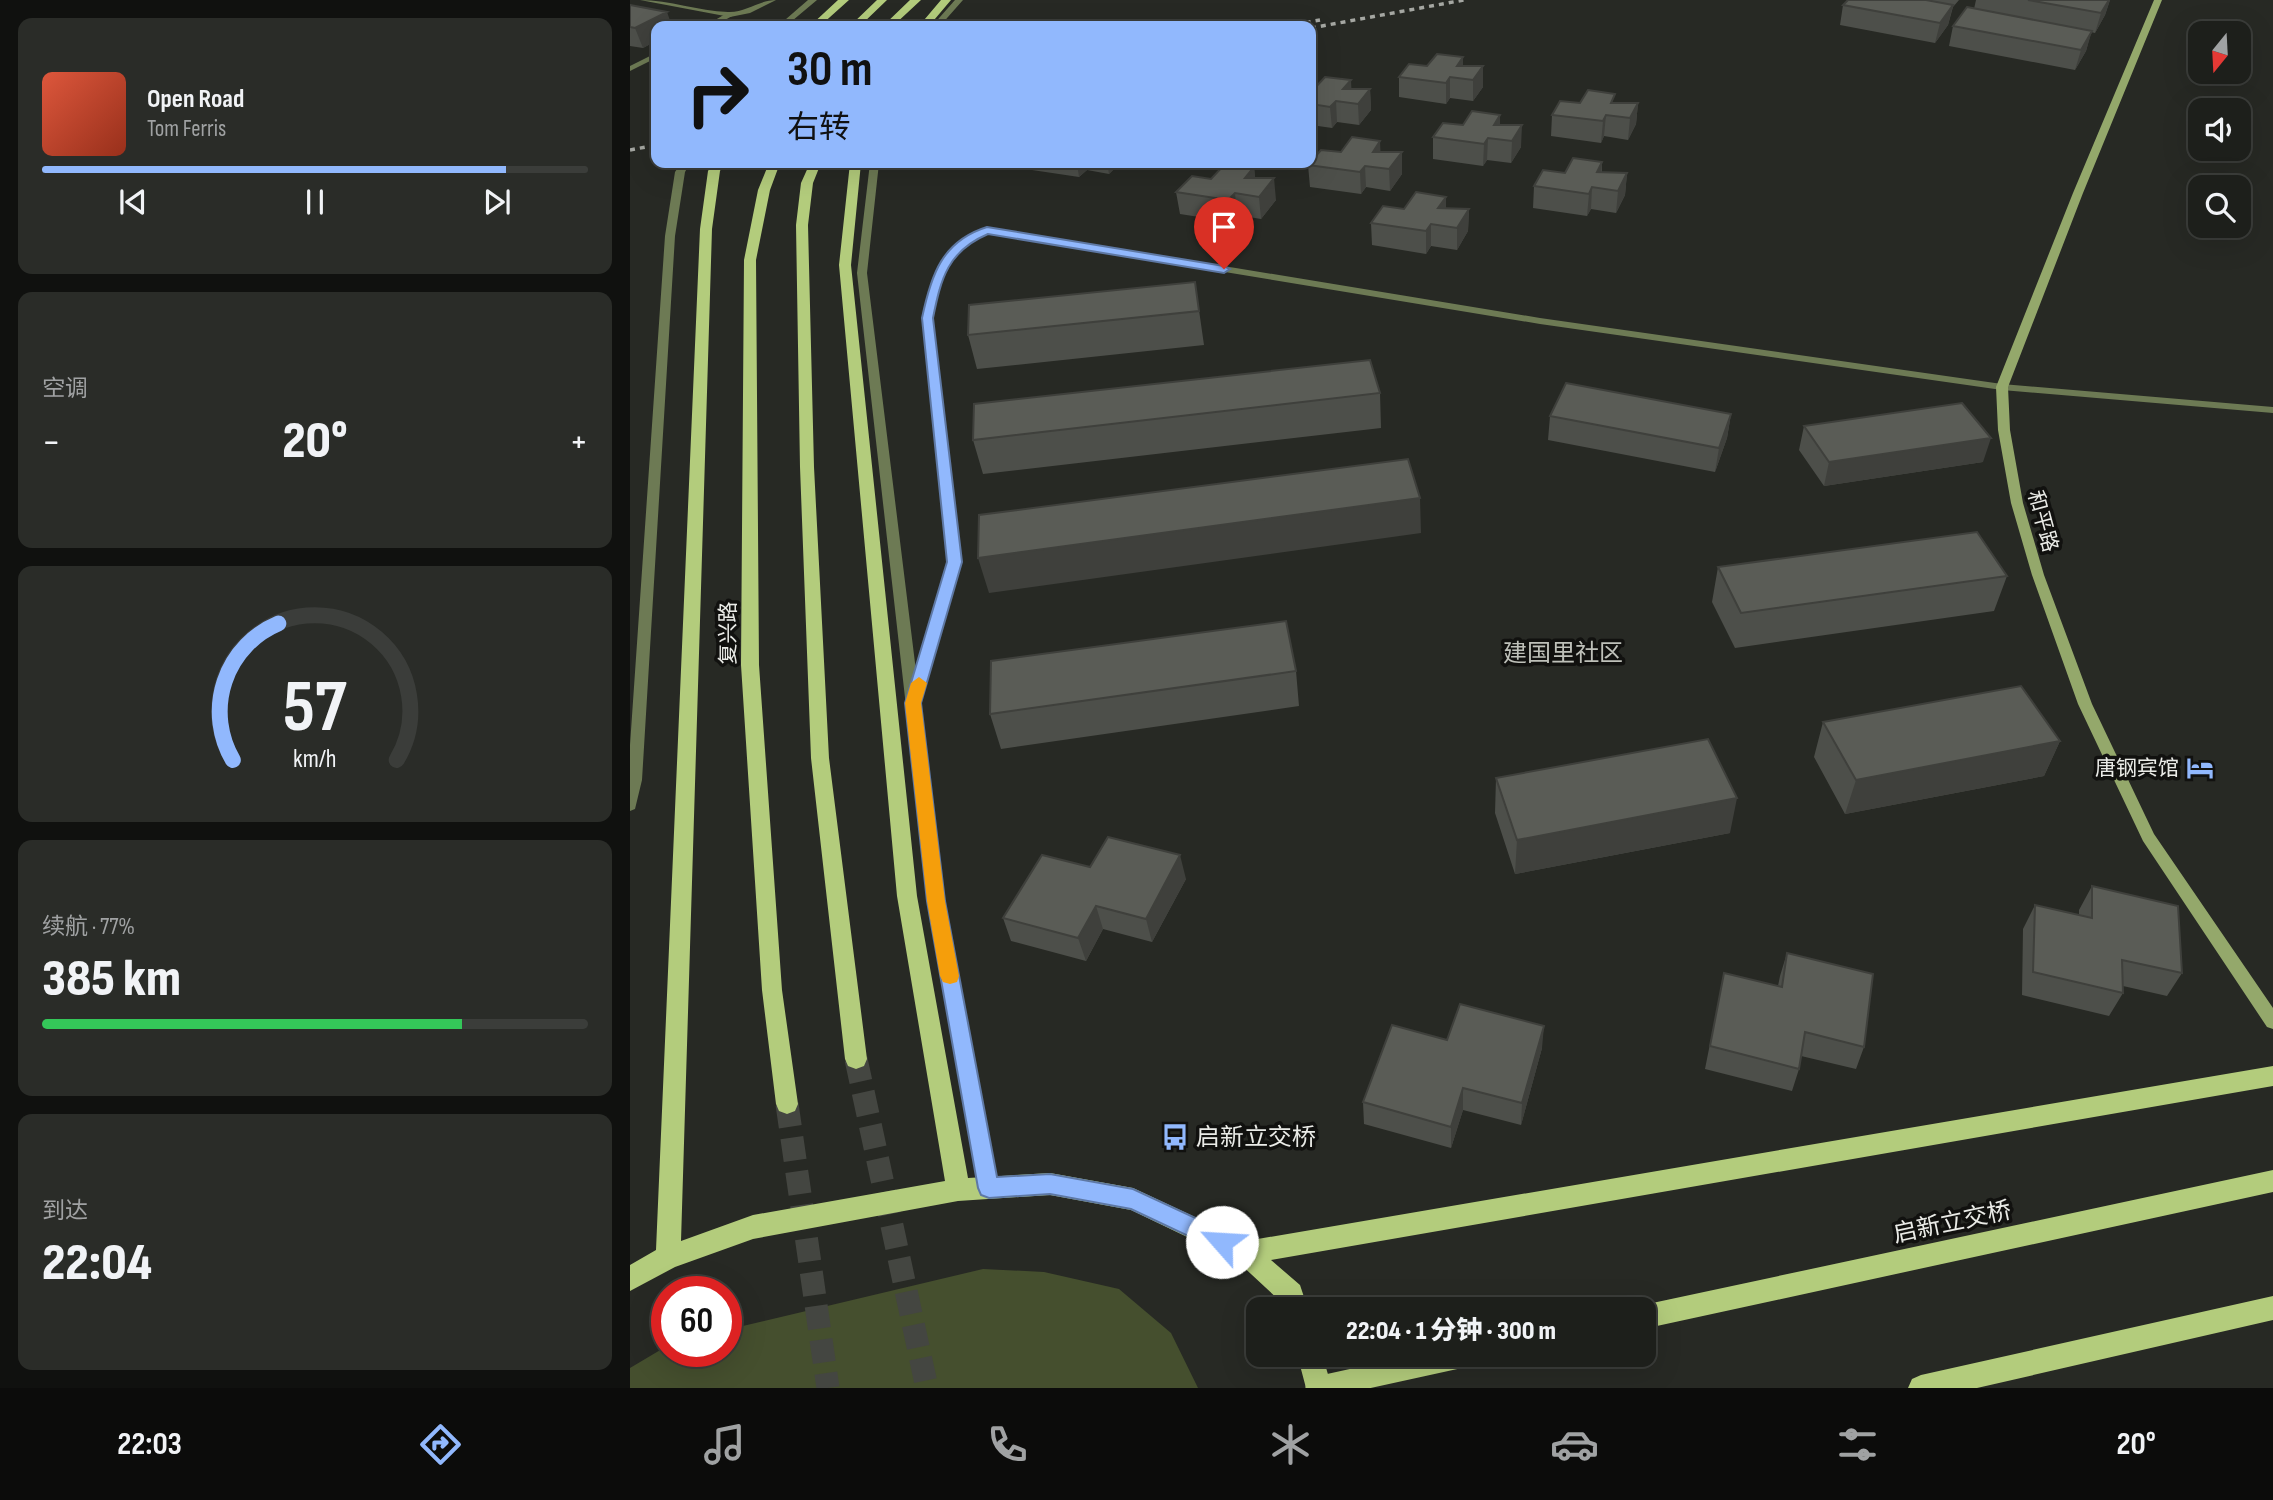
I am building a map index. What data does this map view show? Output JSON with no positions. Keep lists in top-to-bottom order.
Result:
{
  "streets": {
    "main road": ["复兴路", "启新立交桥"],
    "street": ["和平路"]
  },
  "districts": ["建国里社区"],
  "places": {
    "hotel": ["唐钢宾馆"],
    "bus stop": ["启新立交桥"]
  },
  "north": "bottom",
  "page": {
    "turn": ["30 m", "右转"],
    "song": ["Open Road", "Tom Ferris"],
    "tile": [
      "空调",
      ["续航 · 77%", "385 km"],
      ["到达", "22:04"]
    ],
    "heat": ["−", "20°", "+"],
    "limit": "60",
    "trip": "22:04 · 1 分钟 · 300 m",
    "tabs": ["22:03", "20°"],
    "gauge": ["57", "km/h"]
  }
}
